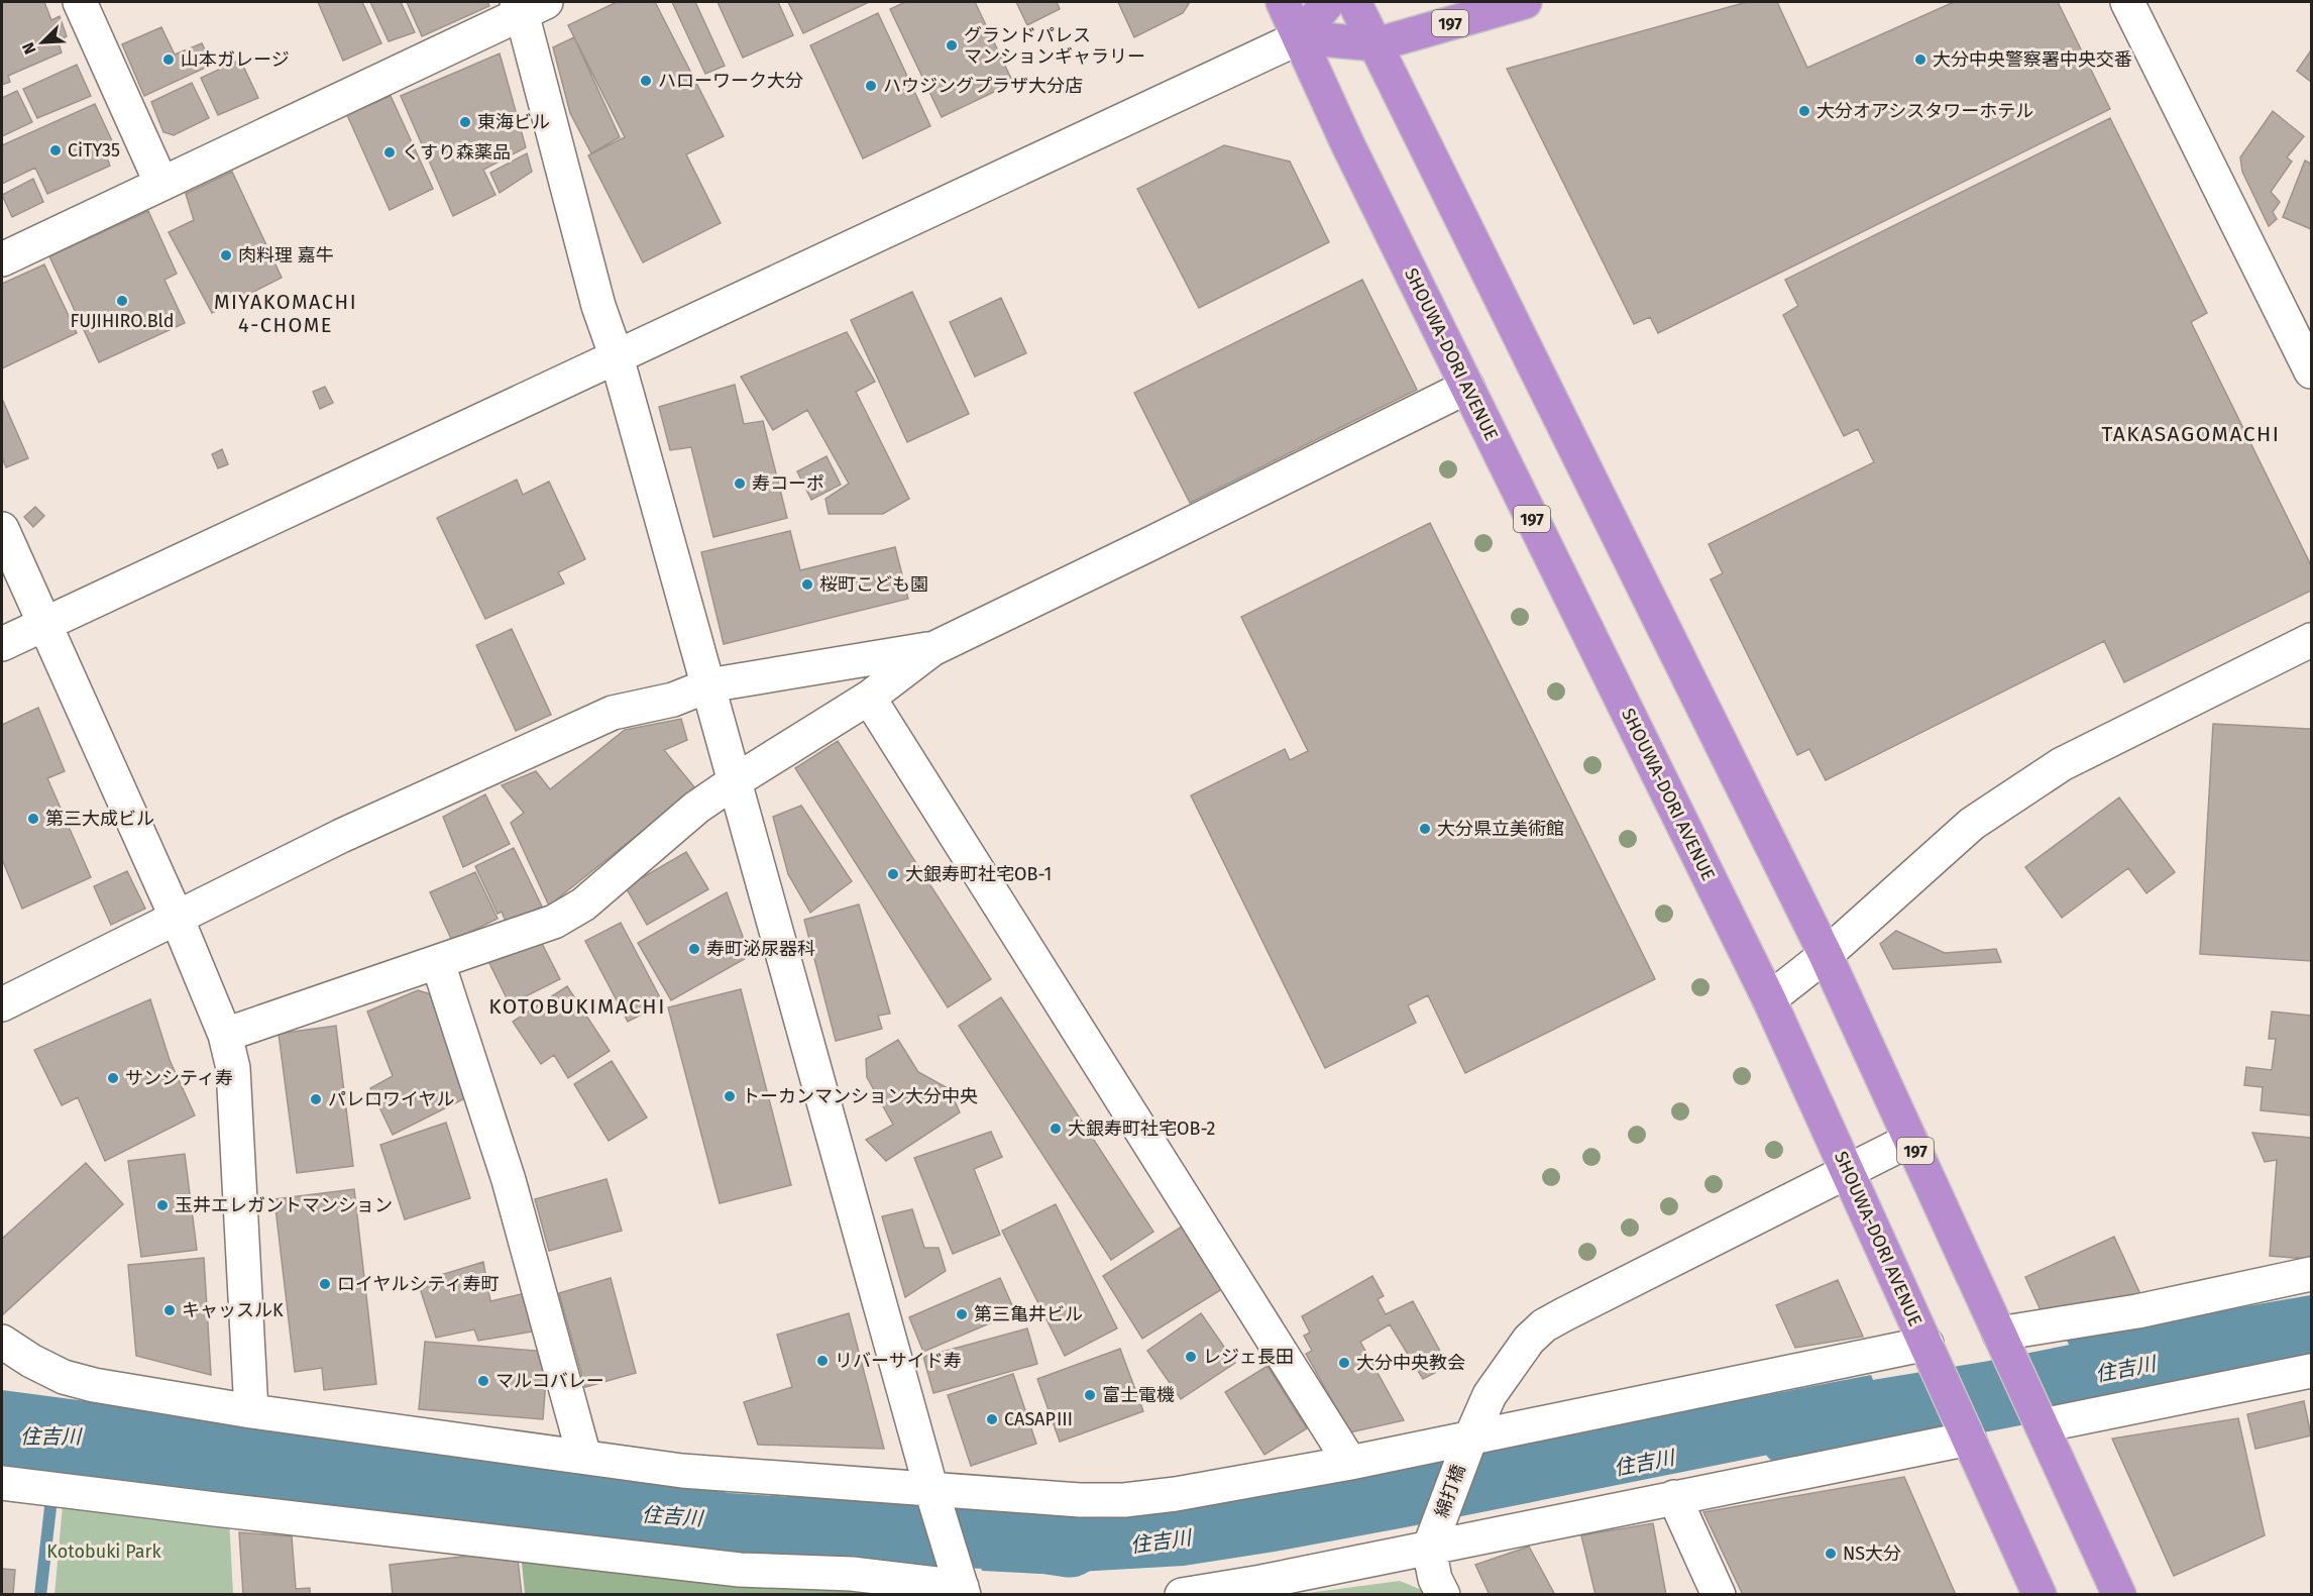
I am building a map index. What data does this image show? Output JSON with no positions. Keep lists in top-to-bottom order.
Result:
{
  "streets": {
    "highway": ["197", "SHOUWA-DORI AVENUE"],
    "street": ["綿打橋"]
  },
  "crossings": [
    ["197", "SHOUWA-DORI AVENUE"],
    ["197", "綿打橋"],
    ["SHOUWA-DORI AVENUE", "綿打橋"]
  ],
  "districts": ["MIYAKOMACHI 4-CHOME", "TAKASAGOMACHI", "KOTOBUKIMACHI"],
  "water": ["住吉川"],
  "parks": ["Kotobuki Park"],
  "places": [
    "グランドパレス マンションギャラリー",
    "山本ガレージ",
    "大分中央警察署中央交番",
    "ハローワーク大分",
    "ハウジングプラザ大分店",
    "大分オアシスタワーホテル",
    "東海ビル",
    "CiTY35",
    "くすり森薬品",
    "肉料理 嘉牛",
    "FUJIHIRO.Bld",
    "寿コーポ",
    "桜町こども園",
    "第三大成ビル",
    "大分県立美術館",
    "大銀寿町社宅OB-1",
    "寿町泌尿器科",
    "サンシティ寿",
    "トーカンマンション大分中央",
    "パレロワイヤル",
    "大銀寿町社宅OB-2",
    "玉井エレガントマンション",
    "ロイヤルシティ寿町",
    "キャッスルK",
    "第三亀井ビル",
    "レジェ長田",
    "リバーサイド寿",
    "大分中央教会",
    "マルコバレー",
    "富士電機",
    "CASAPⅢ",
    "NS大分"
  ],
  "north": "bottom left"
}
